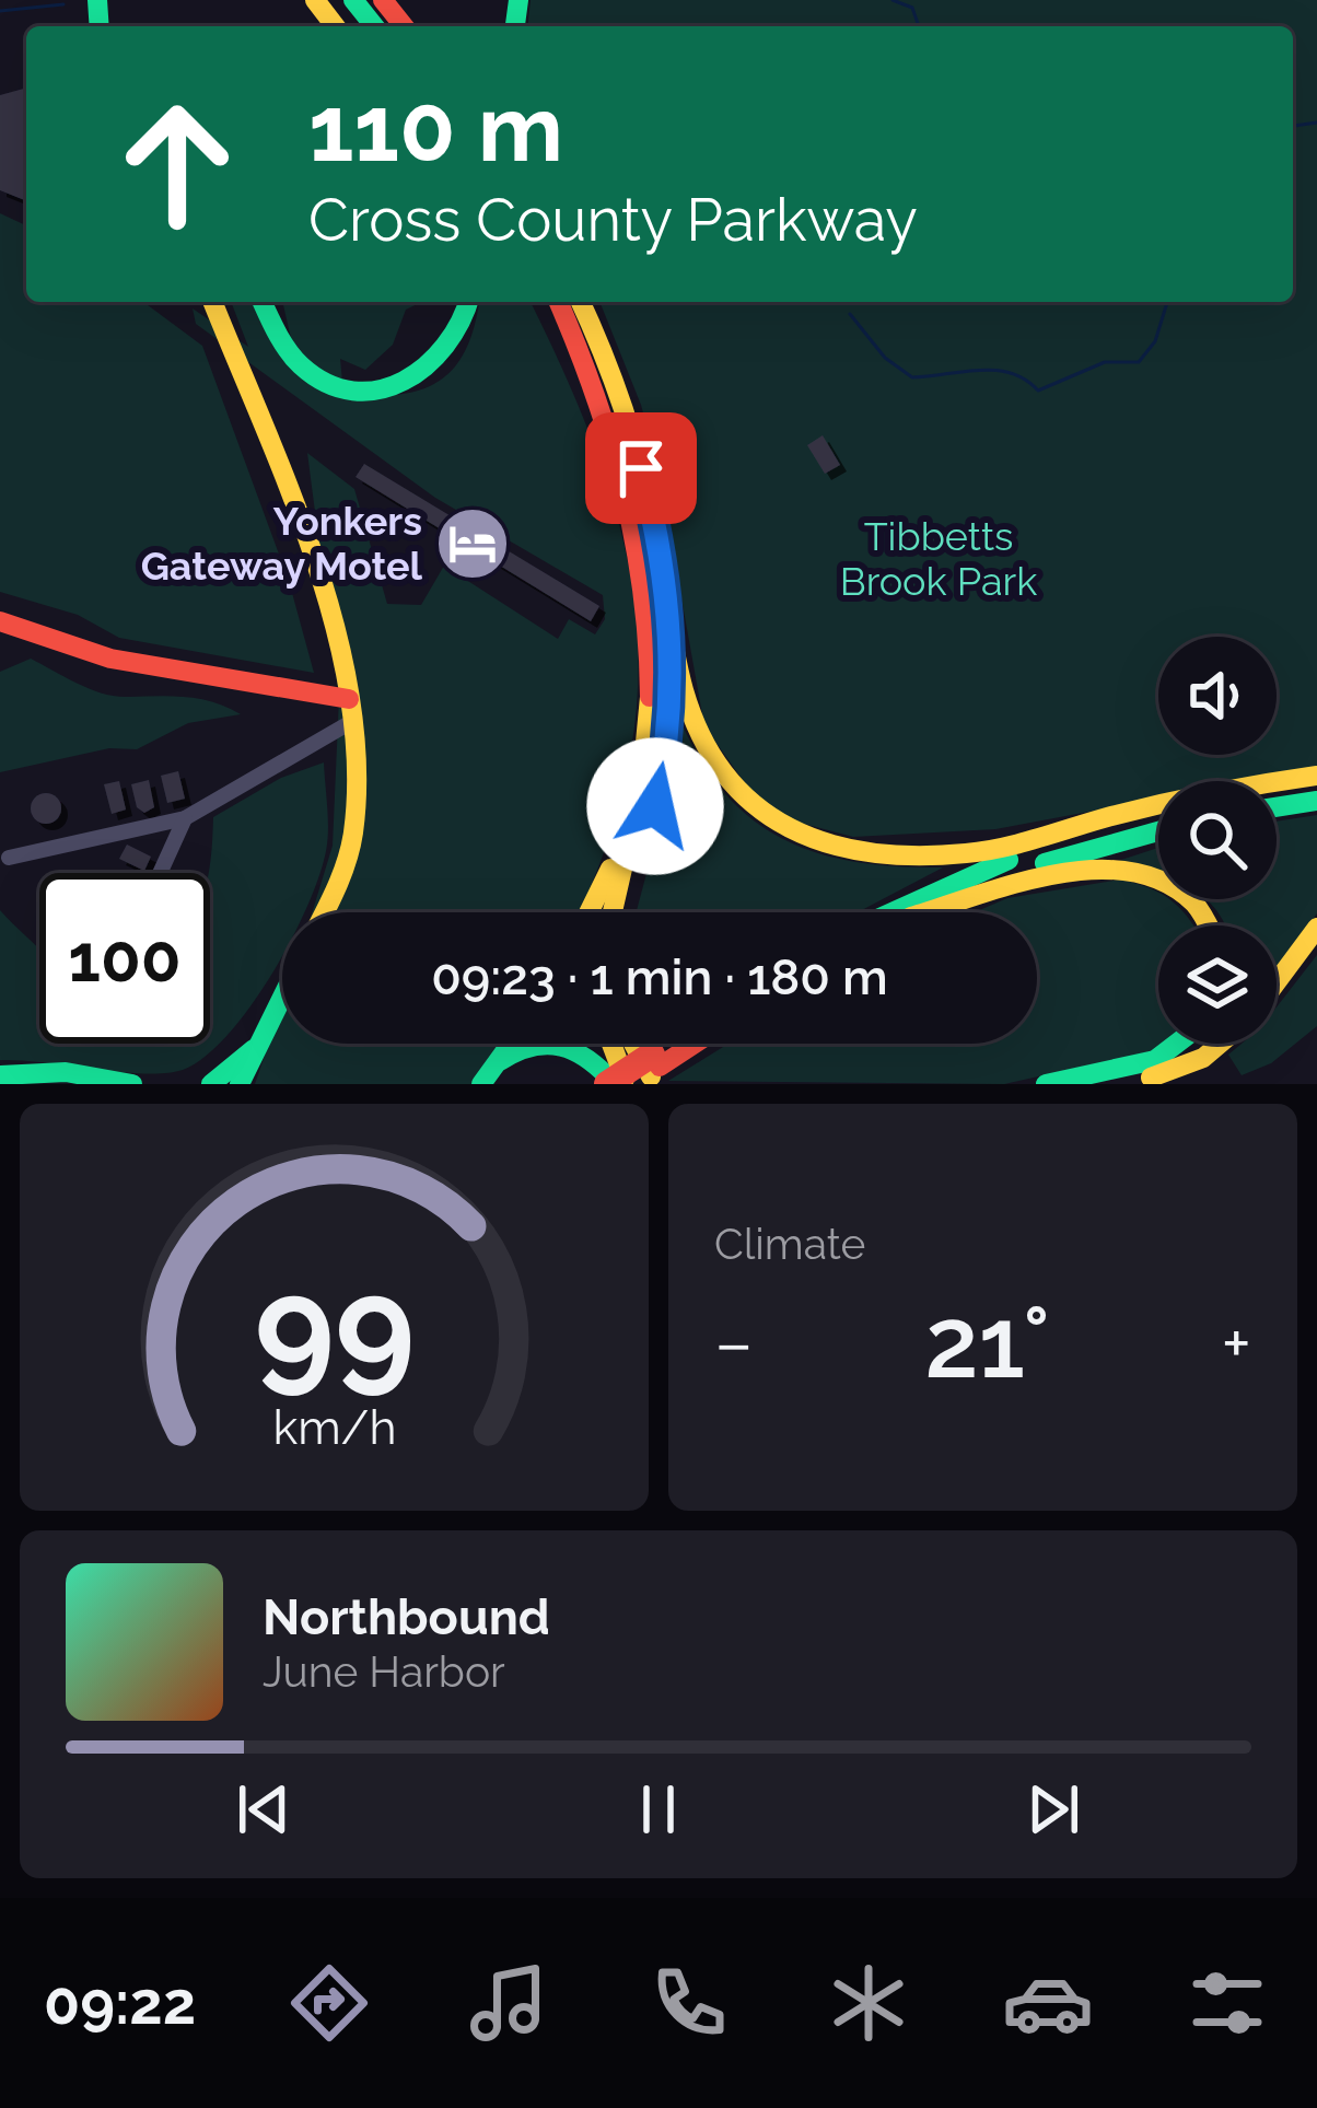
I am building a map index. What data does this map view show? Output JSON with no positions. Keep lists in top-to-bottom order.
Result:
{
  "parks": ["Tibbetts Brook Park"],
  "places": {
    "hotel": ["Yonkers Gateway Motel"]
  },
  "page": {
    "turn": ["110 m", "Cross County Parkway"],
    "limit": "100",
    "trip": "09:23 · 1 min · 180 m",
    "tile": "Climate",
    "heat": ["−", "21°", "+"],
    "song": ["Northbound", "June Harbor"],
    "tabs": "09:22",
    "gauge": ["99", "km/h"]
  }
}
